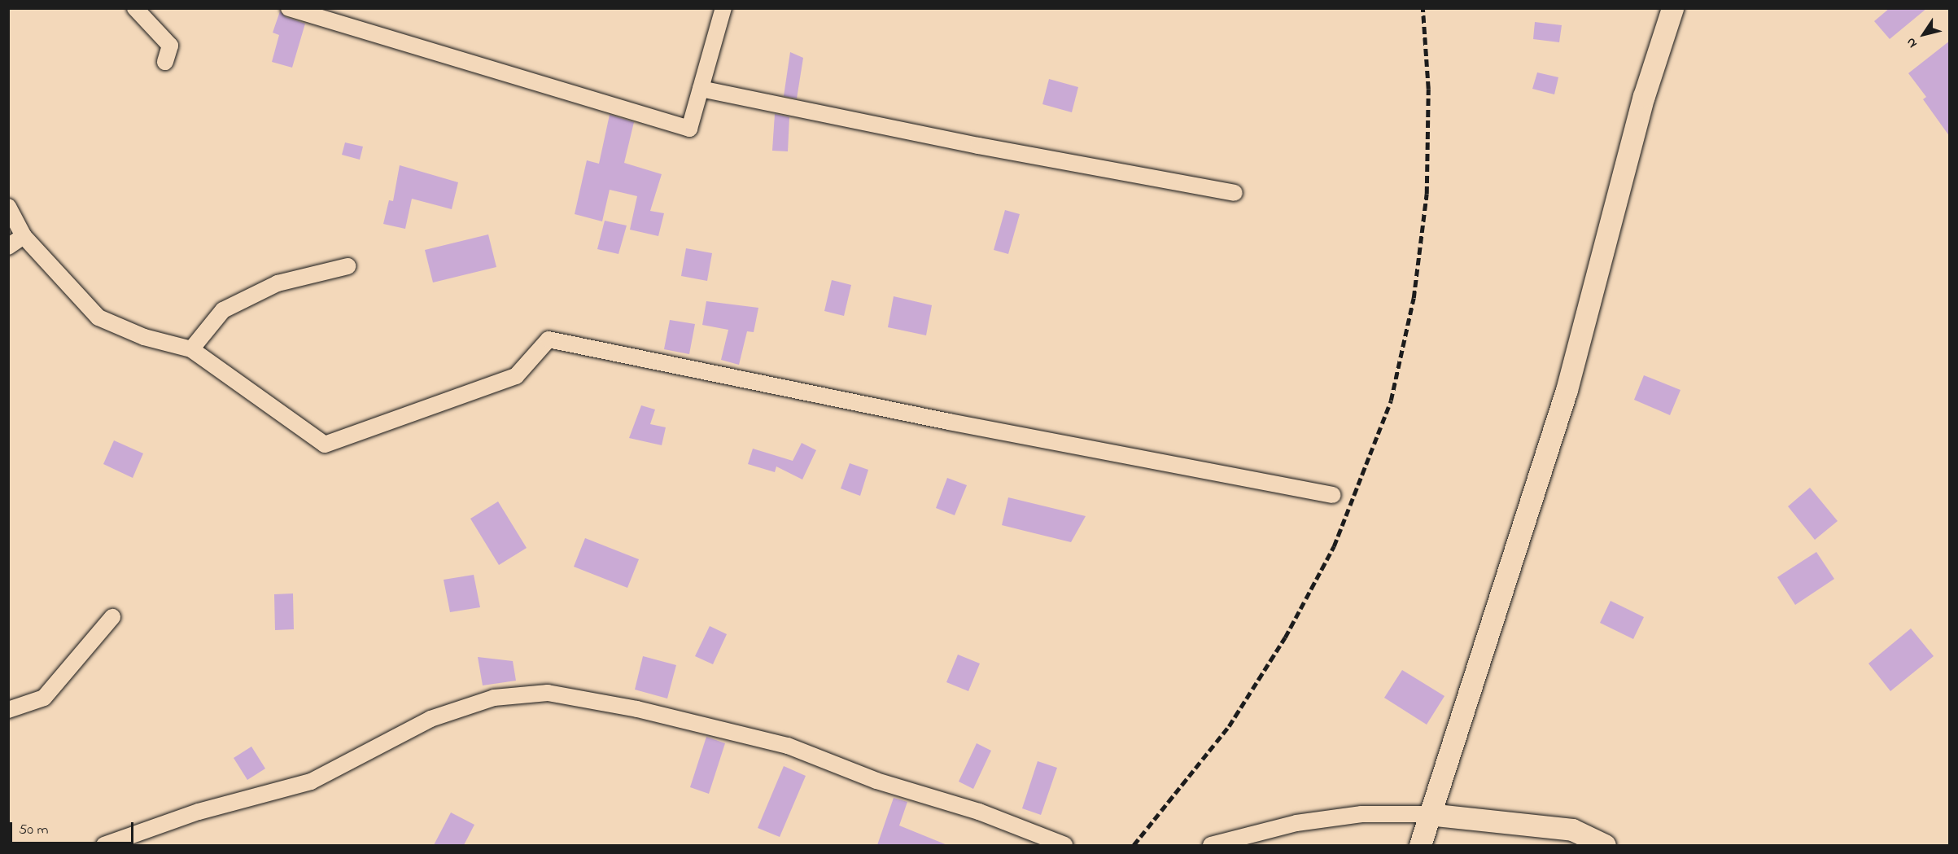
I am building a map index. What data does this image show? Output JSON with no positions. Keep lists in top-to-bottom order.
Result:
{
  "scale_bar": "50 m",
  "north": "bottom left"
}
